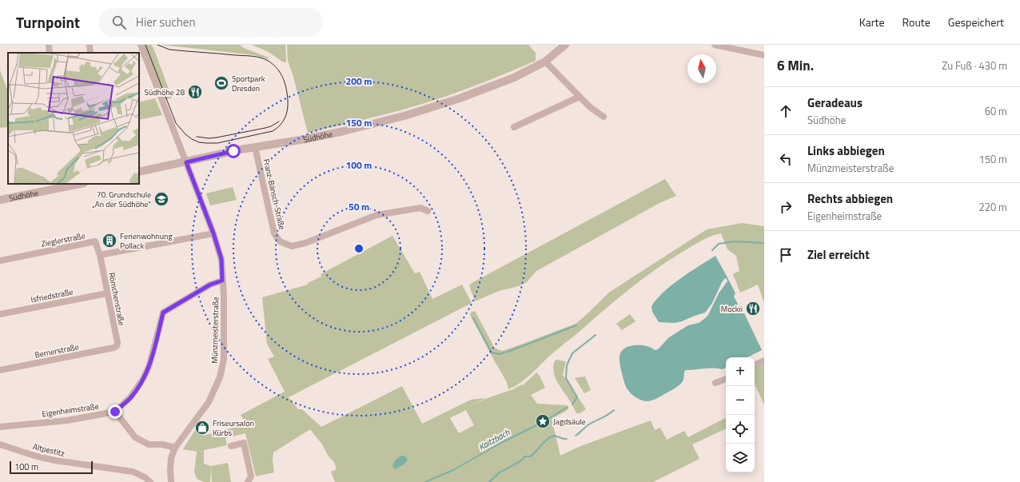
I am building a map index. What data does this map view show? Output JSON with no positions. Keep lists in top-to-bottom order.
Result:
{
  "streets": {
    "street": [
      "Südhöhe",
      "Franz-Bänsch-Straße",
      "Zieglerstraße",
      "Isfriedstraße",
      "Römchenstraße",
      "Münzmeisterstraße",
      "Bernerstraße",
      "Eigenheimstraße",
      "Altpestitz"
    ]
  },
  "crossings": [
    ["Südhöhe", "Franz-Bänsch-Straße"],
    ["Südhöhe", "Münzmeisterstraße"],
    ["Zieglerstraße", "Römchenstraße"],
    ["Isfriedstraße", "Römchenstraße"],
    ["Römchenstraße", "Bernerstraße"]
  ],
  "water": ["Kaitzbach"],
  "places": {
    "sports": ["Sportpark Dresden"],
    "restaurant": ["Südhöhe 28", "Mockii"],
    "school or university": ["70. Grundschule „An der Südhöhe“"],
    "building": ["Ferienwohnung Pollack"],
    "place": ["Jagdsäule"],
    "shop": ["Friseursalon Kürbs"]
  },
  "scale_bar": "100 m",
  "north": "top",
  "page": {
    "header": "Turnpoint",
    "search": "Hier suchen",
    "nav": ["Karte", "Route", "Gespeichert"],
    "heading": ["6 Min.", "Zu Fuß · 430 m"],
    "list": [
      ["Geradeaus", "Südhöhe", "60 m"],
      ["Links abbiegen", "Münzmeisterstraße", "150 m"],
      ["Rechts abbiegen", "Eigenheimstraße", "220 m"],
      "Ziel erreicht"
    ],
    "map_buttons": ["+", "−"],
    "scale": "100 m"
  },
  "rings": [
    "200 m",
    "150 m",
    "100 m",
    "50 m"
  ]
}
